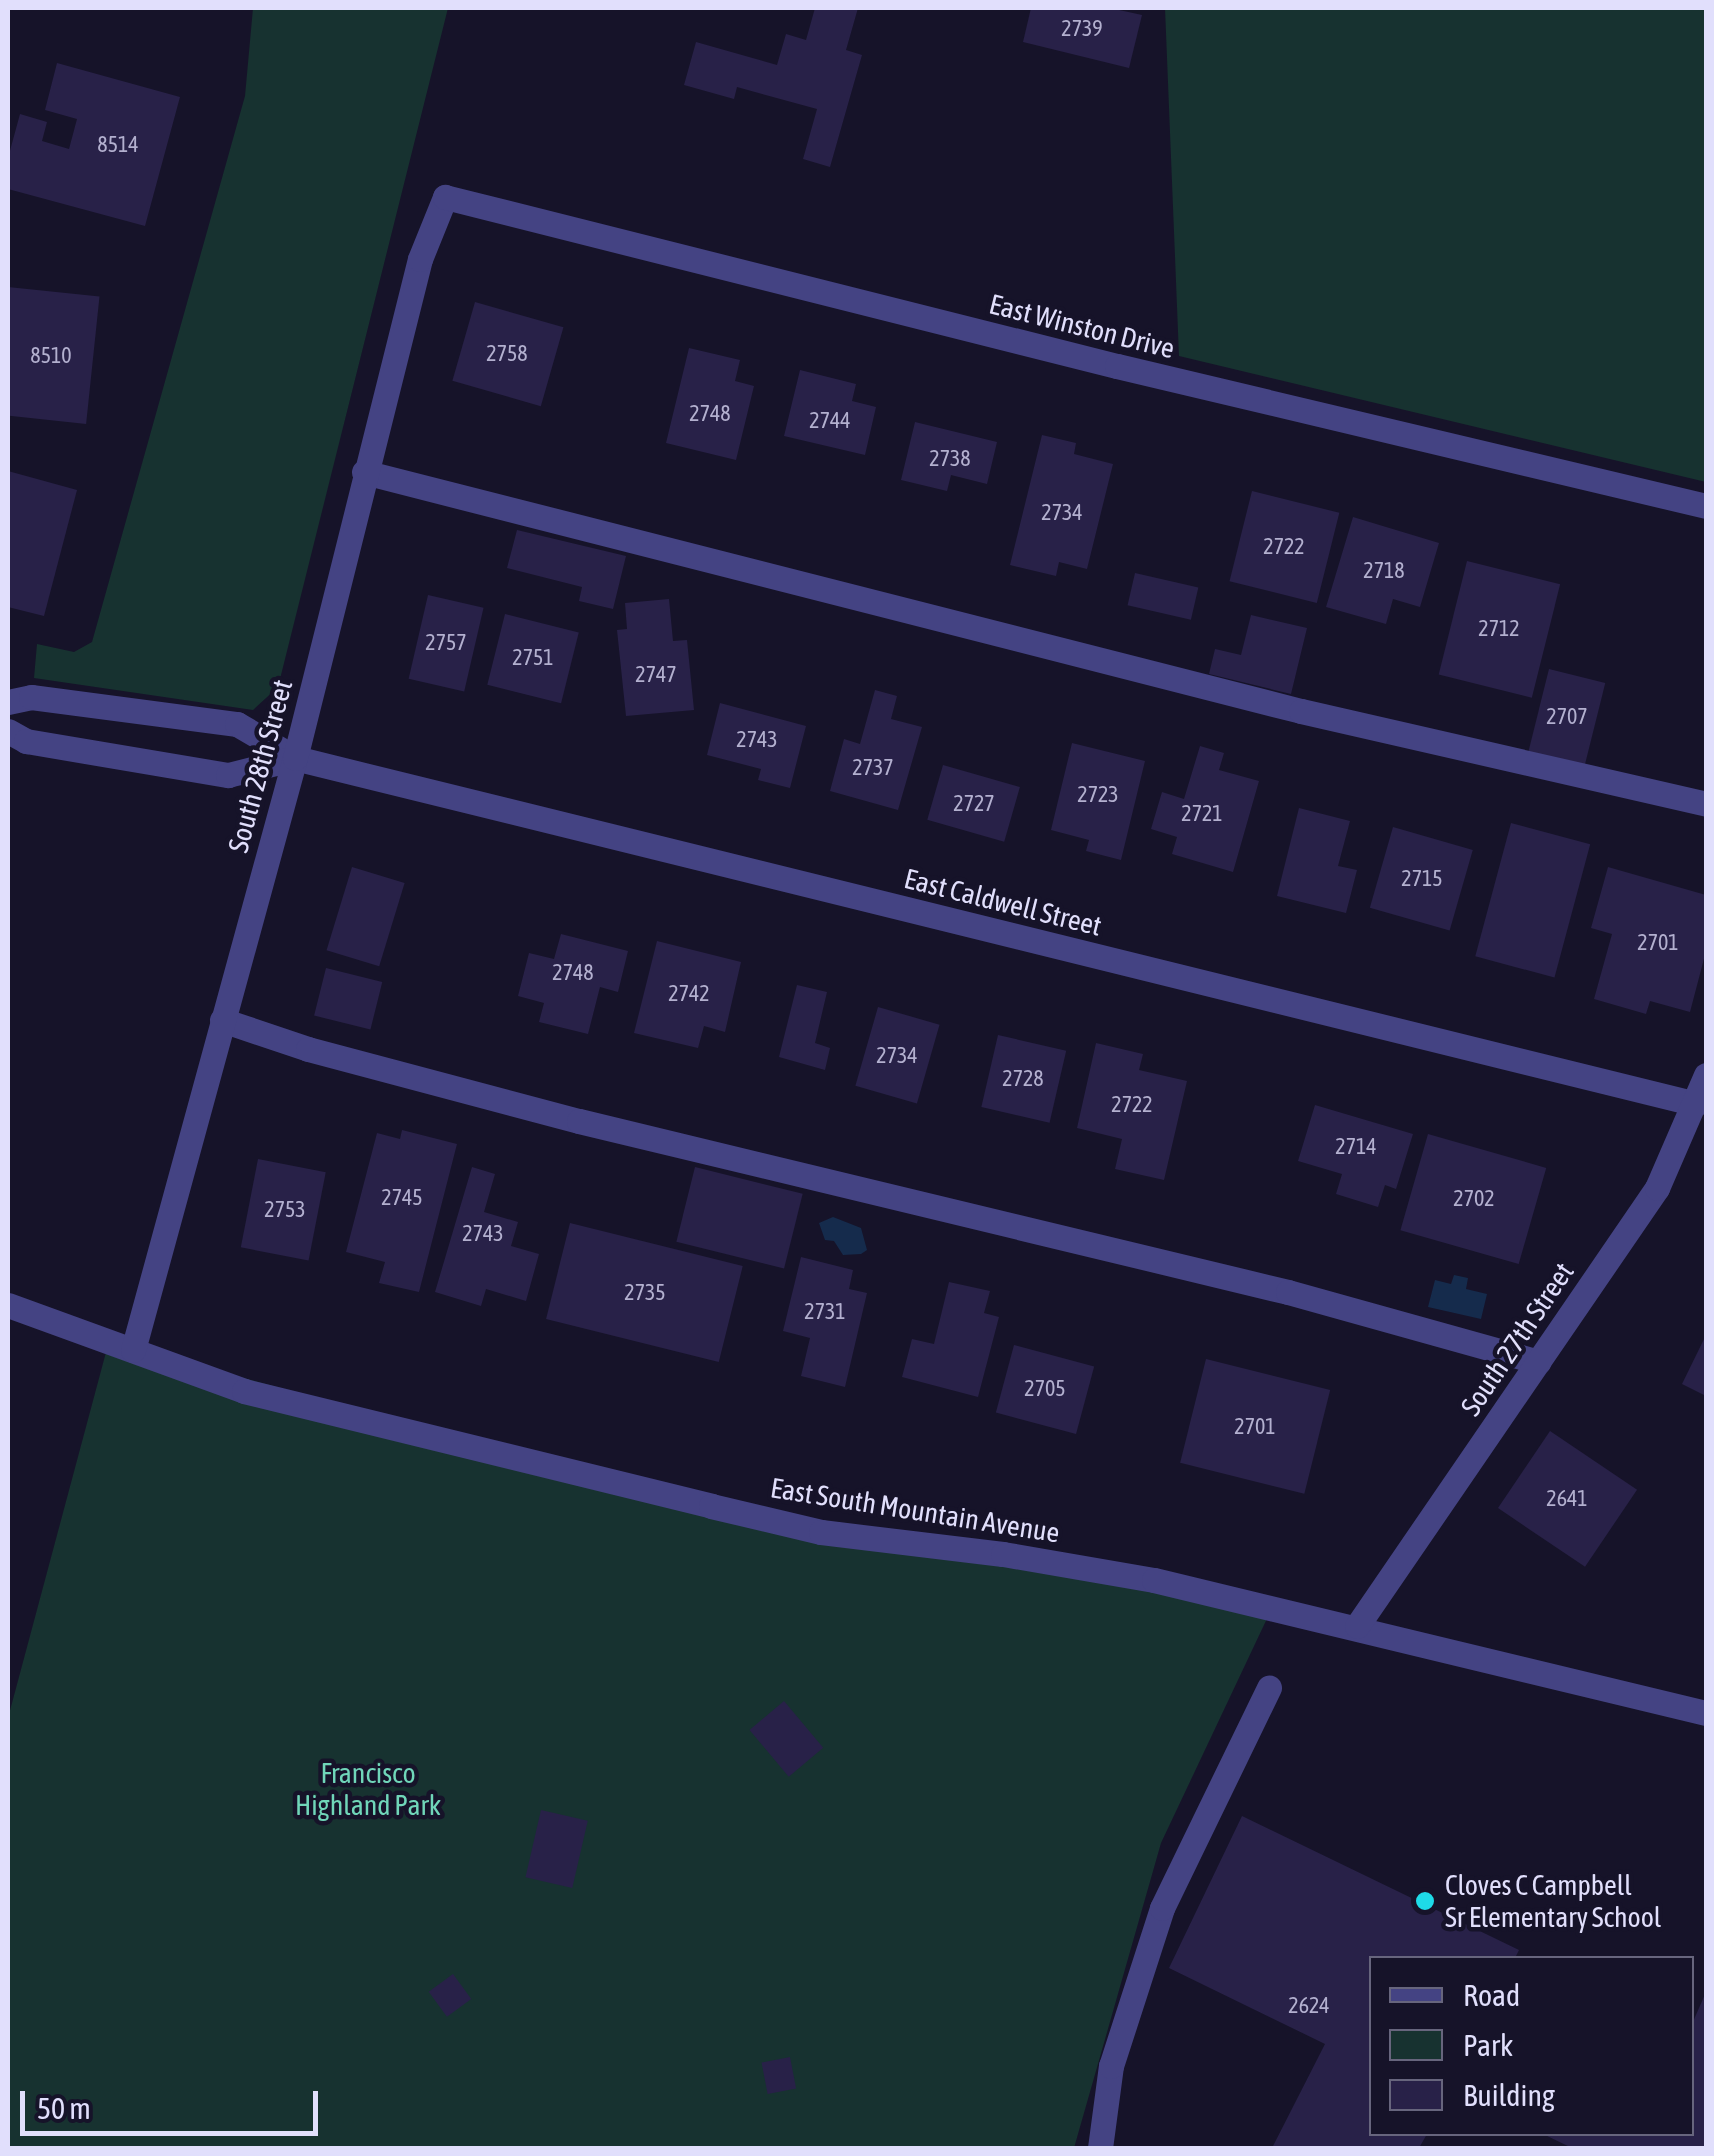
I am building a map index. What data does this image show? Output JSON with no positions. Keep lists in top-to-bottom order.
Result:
{
  "streets": {
    "street": [
      "East Winston Drive",
      "South 28th Street",
      "East Caldwell Street",
      "South 27th Street",
      "East South Mountain Avenue"
    ]
  },
  "crossings": [
    ["East Winston Drive", "South 28th Street"],
    ["South 28th Street", "East Caldwell Street"],
    ["South 28th Street", "East South Mountain Avenue"],
    ["East Caldwell Street", "South 27th Street"],
    ["South 27th Street", "East South Mountain Avenue"]
  ],
  "parks": ["Francisco Highland Park"],
  "places": ["Cloves C Campbell Sr Elementary School"],
  "house_numbers": [
    "2739",
    "8514",
    "2758",
    "8510",
    "2748",
    "2744",
    "2738",
    "2734",
    "2722",
    "2718",
    "2712",
    "2757",
    "2751",
    "2747",
    "2707",
    "2743",
    "2737",
    "2723",
    "2727",
    "2721",
    "2715",
    "2701",
    "2748",
    "2742",
    "2734",
    "2728",
    "2722",
    "2714",
    "2745",
    "2702",
    "2753",
    "2743",
    "2735",
    "2731",
    "2705",
    "2701",
    "2641",
    "2624"
  ],
  "legend": ["Road", "Park", "Building"],
  "scale_bar": "50 m"
}
